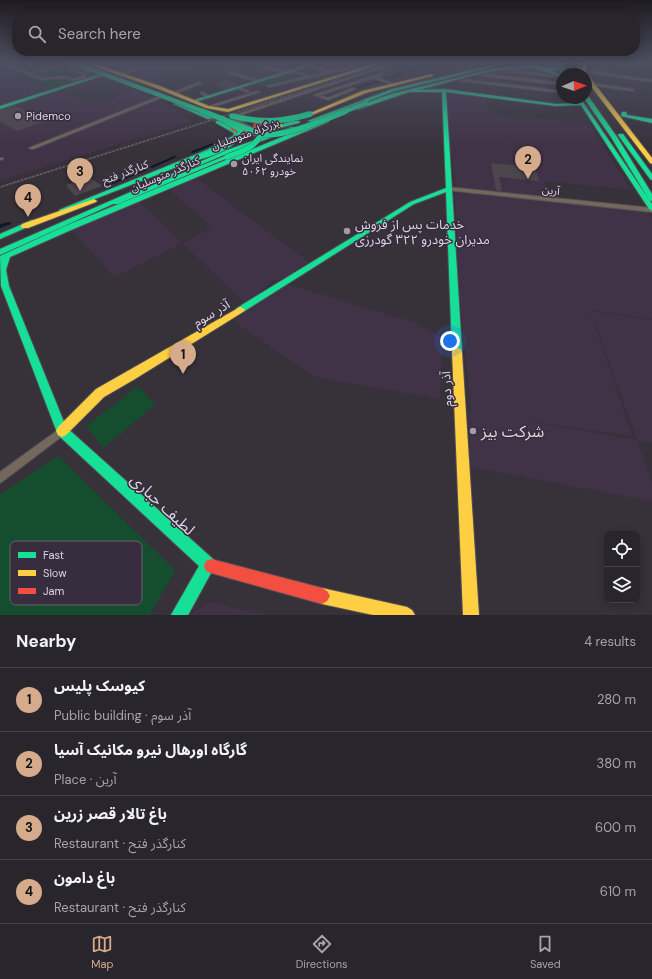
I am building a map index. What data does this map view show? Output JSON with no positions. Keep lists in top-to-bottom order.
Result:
{
  "streets": {
    "main road": [
      "بزرگراه متوسلیان",
      "کنارگذر فتح",
      "کنارگذر متوسلیان",
      "آذر سوم",
      "آذر دوم",
      "لطیف جباری"
    ],
    "street": ["آرین"]
  },
  "crossings": [
    ["بزرگراه متوسلیان", "کنارگذر فتح"],
    ["بزرگراه متوسلیان", "کنارگذر متوسلیان"],
    ["بزرگراه متوسلیان", "لطیف جباری"],
    ["کنارگذر متوسلیان", "لطیف جباری"],
    ["آرین", "آذر سوم"],
    ["آرین", "آذر دوم"],
    ["آذر سوم", "آذر دوم"],
    ["آذر سوم", "لطیف جباری"]
  ],
  "places": [
    "Pidemco",
    "نمایندگی ایران خودرو ۵۰۶۲",
    "خدمات پس از فروش مدیران خودرو ۳۲۲ گودرزی",
    "شرکت بیز"
  ],
  "legend": ["Fast", "Slow", "Jam"],
  "north": "right",
  "page": {
    "search": "Search here",
    "pins": [
      "2",
      "3",
      "4",
      "1"
    ],
    "heading": ["Nearby", "4 results"],
    "list": [
      {
        "mark": "1",
        "name": "کیوسک پلیس",
        "note": "Public building · آذر سوم",
        "value": "280 m"
      },
      {
        "mark": "2",
        "name": "گارگاه اورهال نیرو مکانیک آسیا",
        "note": "Place · آرین",
        "value": "380 m"
      },
      {
        "mark": "3",
        "name": "باغ تالار قصر زرین",
        "note": "Restaurant · کنارگذر فتح",
        "value": "600 m"
      },
      {
        "mark": "4",
        "name": "باغ دامون",
        "note": "Restaurant · کنارگذر فتح",
        "value": "610 m"
      }
    ],
    "nav": ["Map", "Directions", "Saved"]
  }
}
